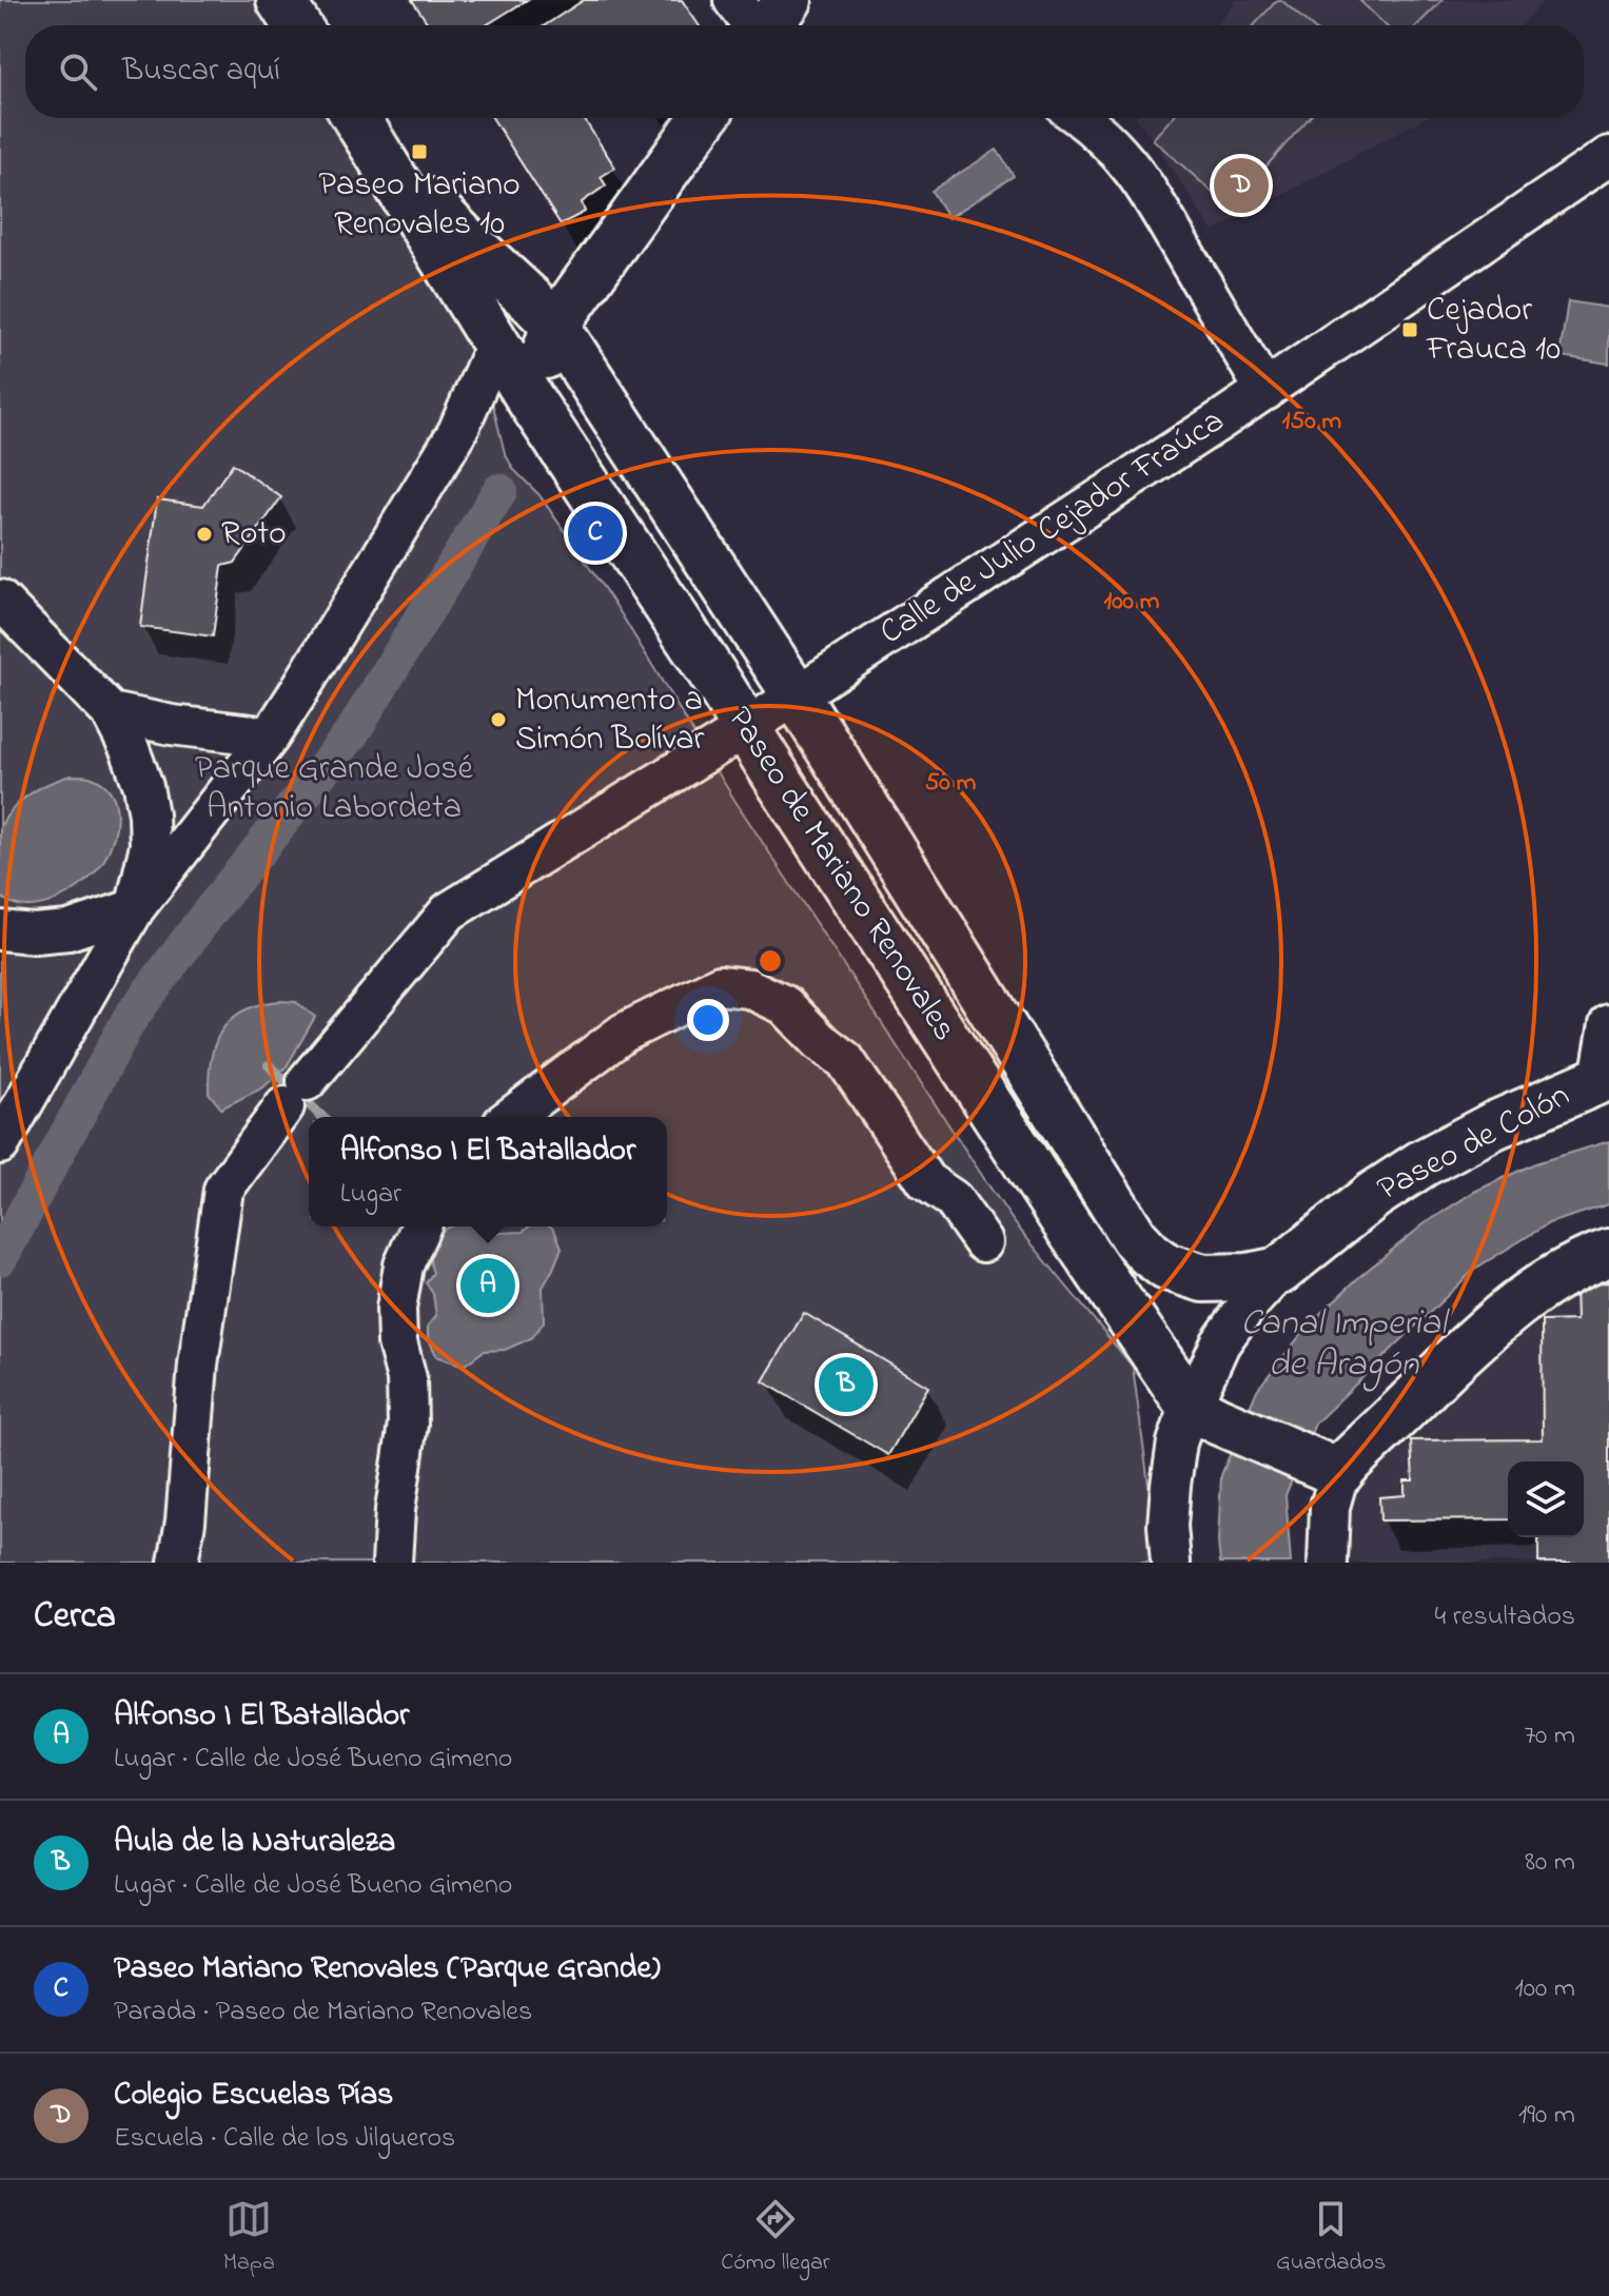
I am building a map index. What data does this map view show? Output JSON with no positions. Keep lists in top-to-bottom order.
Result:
{
  "streets": {
    "main road": ["Paseo de Mariano Renovales", "Paseo de Colón"],
    "street": ["Calle de Julio Cejador Fraúca"]
  },
  "crossings": [
    ["Calle de Julio Cejador Fraúca", "Paseo de Mariano Renovales"],
    ["Paseo de Mariano Renovales", "Paseo de Colón"]
  ],
  "water": ["Canal Imperial de Aragón"],
  "parks": ["Parque Grande José Antonio Labordeta"],
  "places": {
    "transit": ["Paseo Mariano Renovales 10", "Cejador Frauca 10"],
    "other": ["Roto", "Monumento a Simón Bolívar"]
  },
  "page": {
    "search": "Buscar aquí",
    "pins": [
      "D",
      "C",
      "A",
      "B"
    ],
    "popup": ["Alfonso I El Batallador", "Lugar"],
    "heading": ["Cerca", "4 resultados"],
    "list": [
      {
        "mark": "A",
        "name": "Alfonso I El Batallador",
        "note": "Lugar · Calle de José Bueno Gimeno",
        "value": "70 m"
      },
      {
        "mark": "B",
        "name": "Aula de la Naturaleza",
        "note": "Lugar · Calle de José Bueno Gimeno",
        "value": "80 m"
      },
      {
        "mark": "C",
        "name": "Paseo Mariano Renovales (Parque Grande)",
        "note": "Parada · Paseo de Mariano Renovales",
        "value": "100 m"
      },
      {
        "mark": "D",
        "name": "Colegio Escuelas Pías",
        "note": "Escuela · Calle de los Jilgueros",
        "value": "190 m"
      }
    ],
    "nav": ["Mapa", "Cómo llegar", "Guardados"]
  },
  "rings": ["150 m", "100 m", "50 m"]
}
